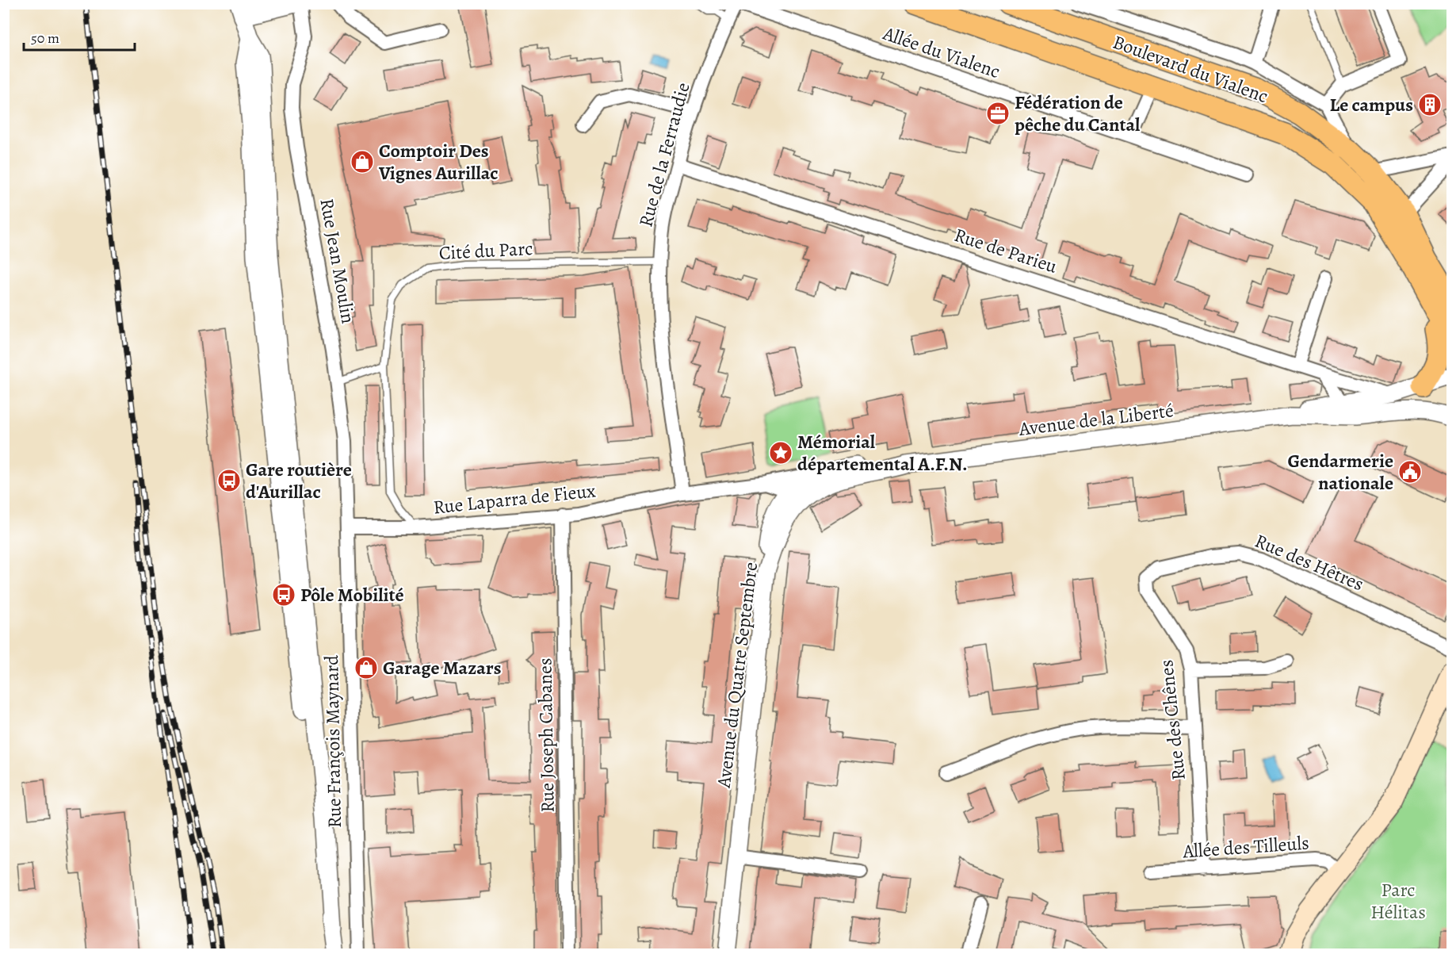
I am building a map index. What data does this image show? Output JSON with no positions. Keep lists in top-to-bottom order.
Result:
{
  "streets": {
    "main road": ["Boulevard du Vialenc"],
    "street": [
      "Allée du Vialenc",
      "Rue de la Ferraudie",
      "Rue de Parieu",
      "Rue Jean Moulin",
      "Avenue de la Liberté",
      "Rue Laparra de Fieux",
      "Rue des Hêtres",
      "Avenue du Quatre Septembre",
      "Rue des Chênes",
      "Rue Joseph Cabanes",
      "Rue François Maynard",
      "Allée des Tilleuls"
    ],
    "lane": ["Cité du Parc"]
  },
  "crossings": [
    ["Allée du Vialenc", "Rue de la Ferraudie"],
    ["Rue de la Ferraudie", "Cité du Parc"],
    ["Rue de la Ferraudie", "Rue de Parieu"],
    ["Rue de la Ferraudie", "Avenue de la Liberté"],
    ["Rue de la Ferraudie", "Rue Laparra de Fieux"],
    ["Cité du Parc", "Rue Laparra de Fieux"],
    ["Rue de Parieu", "Avenue de la Liberté"],
    ["Rue Jean Moulin", "Rue Laparra de Fieux"],
    ["Rue Jean Moulin", "Rue François Maynard"],
    ["Avenue de la Liberté", "Rue Laparra de Fieux"],
    ["Avenue de la Liberté", "Avenue du Quatre Septembre"],
    ["Rue Laparra de Fieux", "Rue Joseph Cabanes"],
    ["Rue Laparra de Fieux", "Rue François Maynard"],
    ["Rue des Hêtres", "Rue des Chênes"],
    ["Rue des Chênes", "Allée des Tilleuls"]
  ],
  "parks": ["Parc Hélitas"],
  "places": {
    "building": ["Le campus"],
    "office": ["Fédération de pêche du Cantal"],
    "shop": ["Comptoir Des Vignes Aurillac", "Garage Mazars"],
    "place": ["Mémorial départemental A.F.N."],
    "public building": ["Gendarmerie nationale"],
    "bus stop": ["Gare routière d'Aurillac", "Pôle Mobilité"]
  },
  "scale_bar": "50 m"
}
